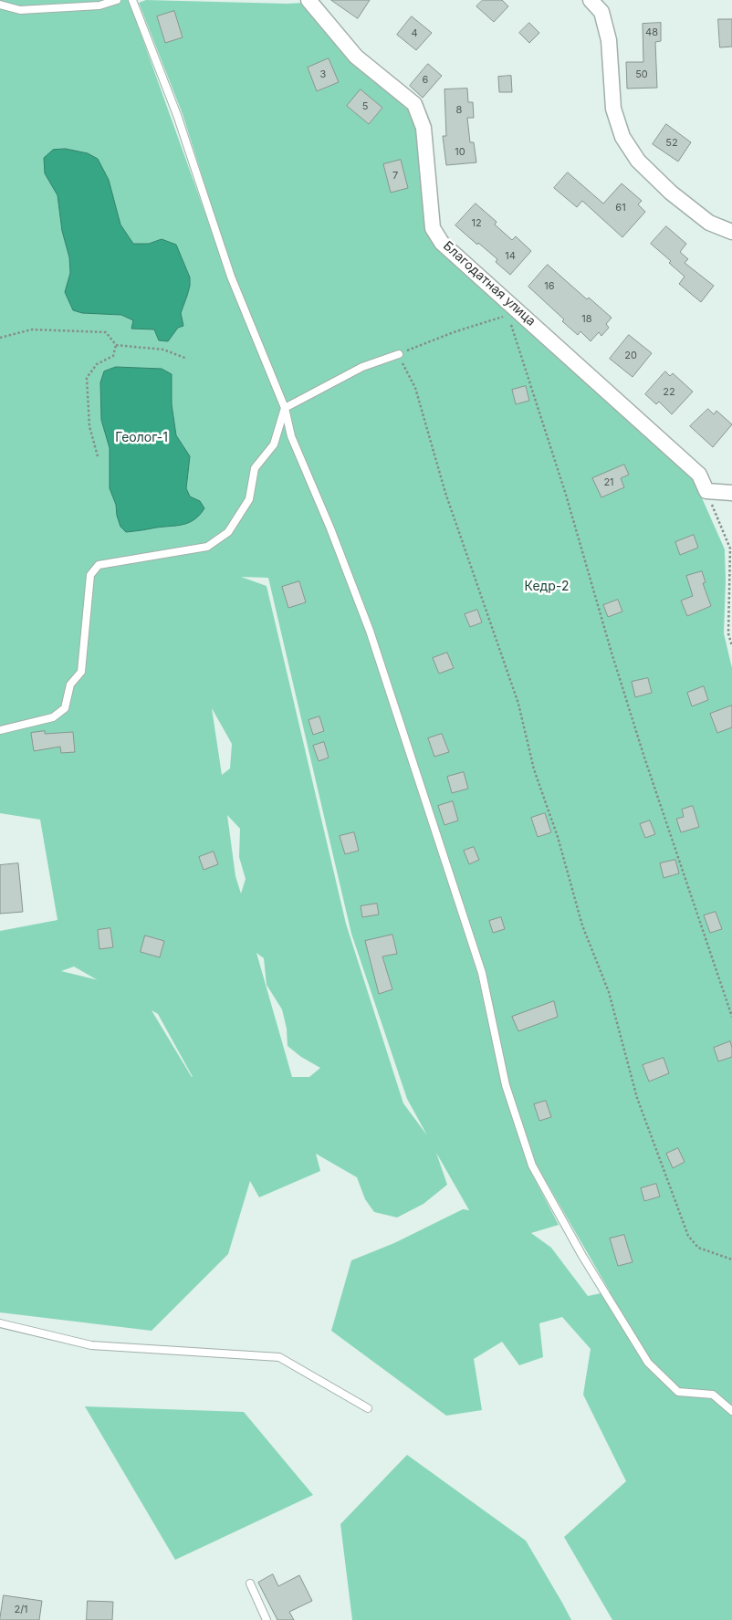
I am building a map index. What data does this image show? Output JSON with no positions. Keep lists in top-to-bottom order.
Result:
{
  "streets": {
    "street": ["Благодатная улица"]
  },
  "parks": ["Геолог-1", "Кедр-2"],
  "house_numbers": [
    "48",
    "4",
    "3",
    "50",
    "6",
    "5",
    "8",
    "52",
    "10",
    "7",
    "61",
    "12",
    "14",
    "16",
    "18",
    "20",
    "22",
    "21",
    "2/1"
  ]
}
